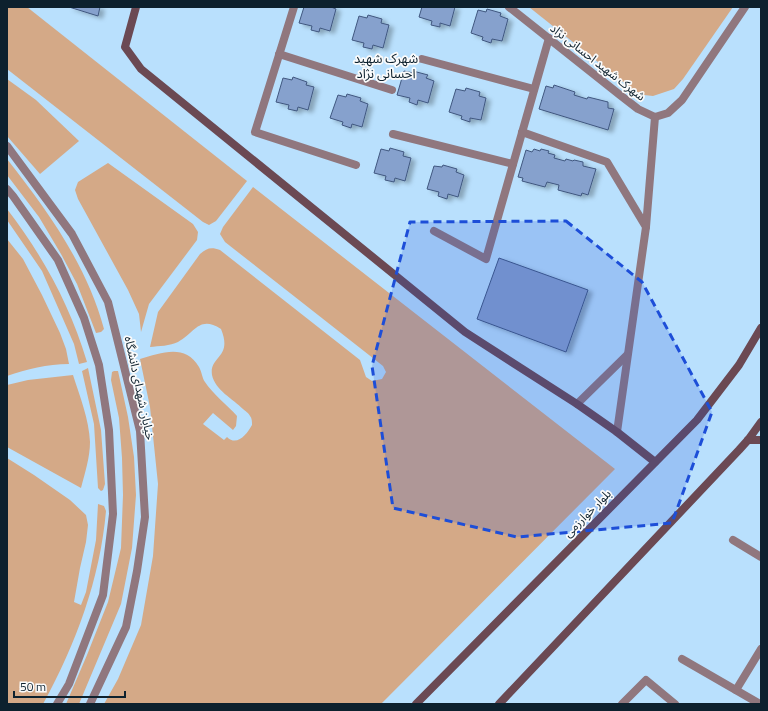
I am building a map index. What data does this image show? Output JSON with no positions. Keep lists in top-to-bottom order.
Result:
{
  "streets": {
    "main road": ["بلوار خوارزمی"],
    "street": ["شهرک شهید احسانی نژاد", "خیابان شهدای دانشگاه"]
  },
  "districts": ["شهرک شهید احسانی نژاد"],
  "scale_bar": "50 m"
}
